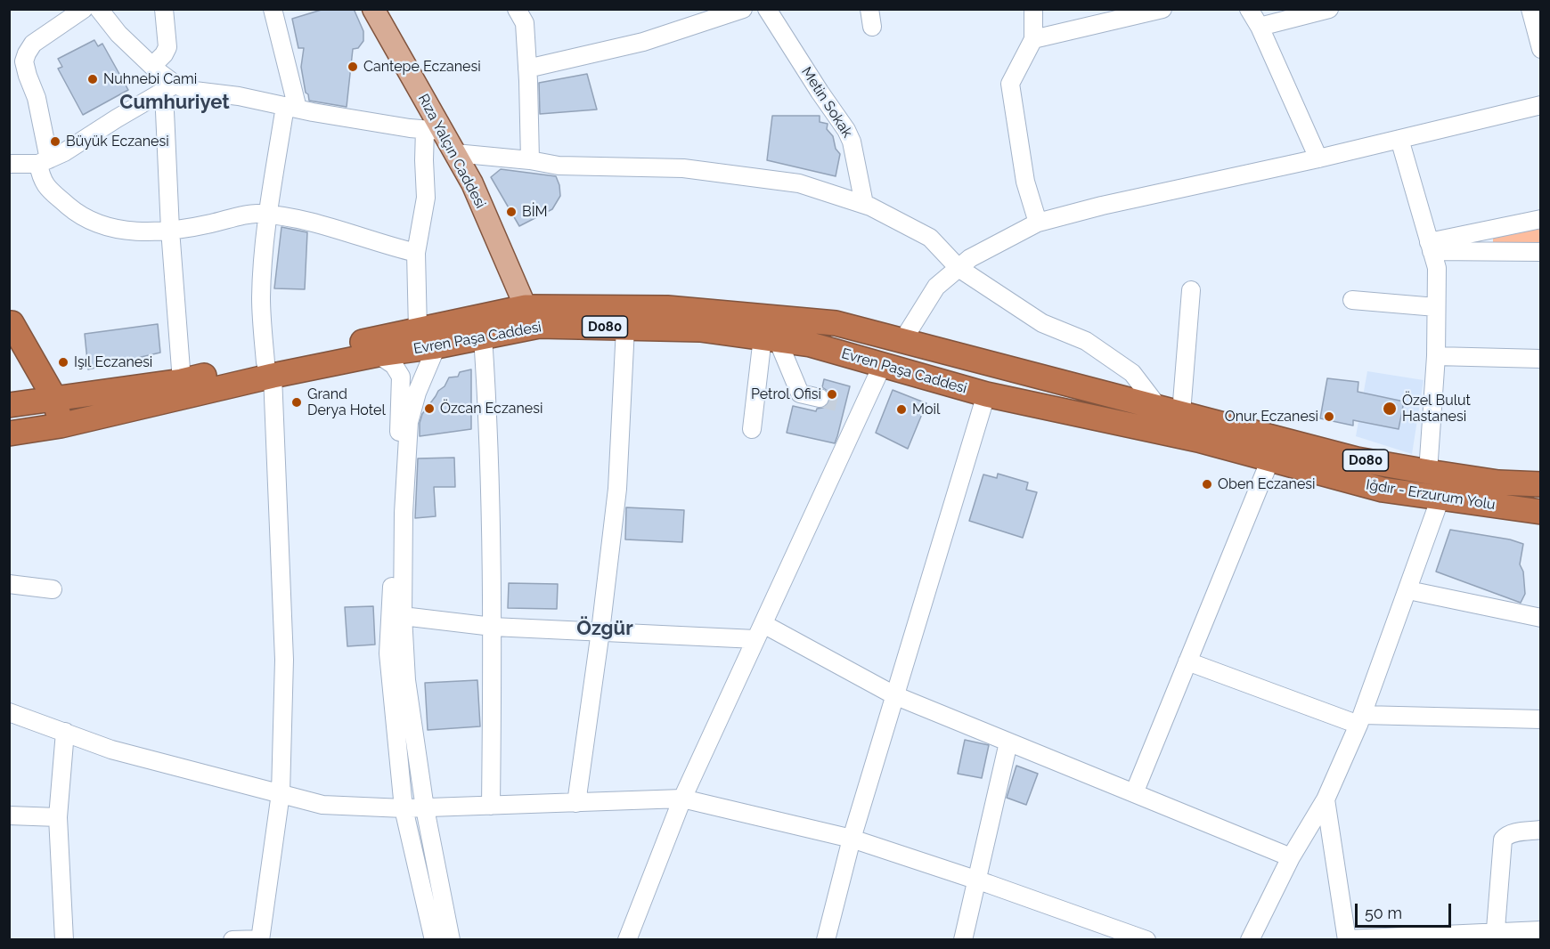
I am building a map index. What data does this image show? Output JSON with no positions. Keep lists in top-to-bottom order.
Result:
{
  "streets": {
    "highway": ["D080", "Evren Paşa Caddesi", "Iğdır - Erzurum Yolu"],
    "main road": ["Rıza Yalçın Caddesi"],
    "street": ["Metin Sokak"]
  },
  "crossings": [
    ["Rıza Yalçın Caddesi", "Evren Paşa Caddesi"],
    ["Evren Paşa Caddesi", "Iğdır - Erzurum Yolu"]
  ],
  "districts": ["Cumhuriyet", "Özgür"],
  "places": [
    "Cantepe Eczanesi",
    "Nuhnebi Cami",
    "Büyük Eczanesi",
    "BİM",
    "Işıl Eczanesi",
    "Petrol Ofisi",
    "Grand Derya Hotel",
    "Özcan Eczanesi",
    "Özel Bulut Hastanesi",
    "Moil",
    "Onur Eczanesi",
    "Oben Eczanesi"
  ],
  "scale_bar": "50 m"
}
